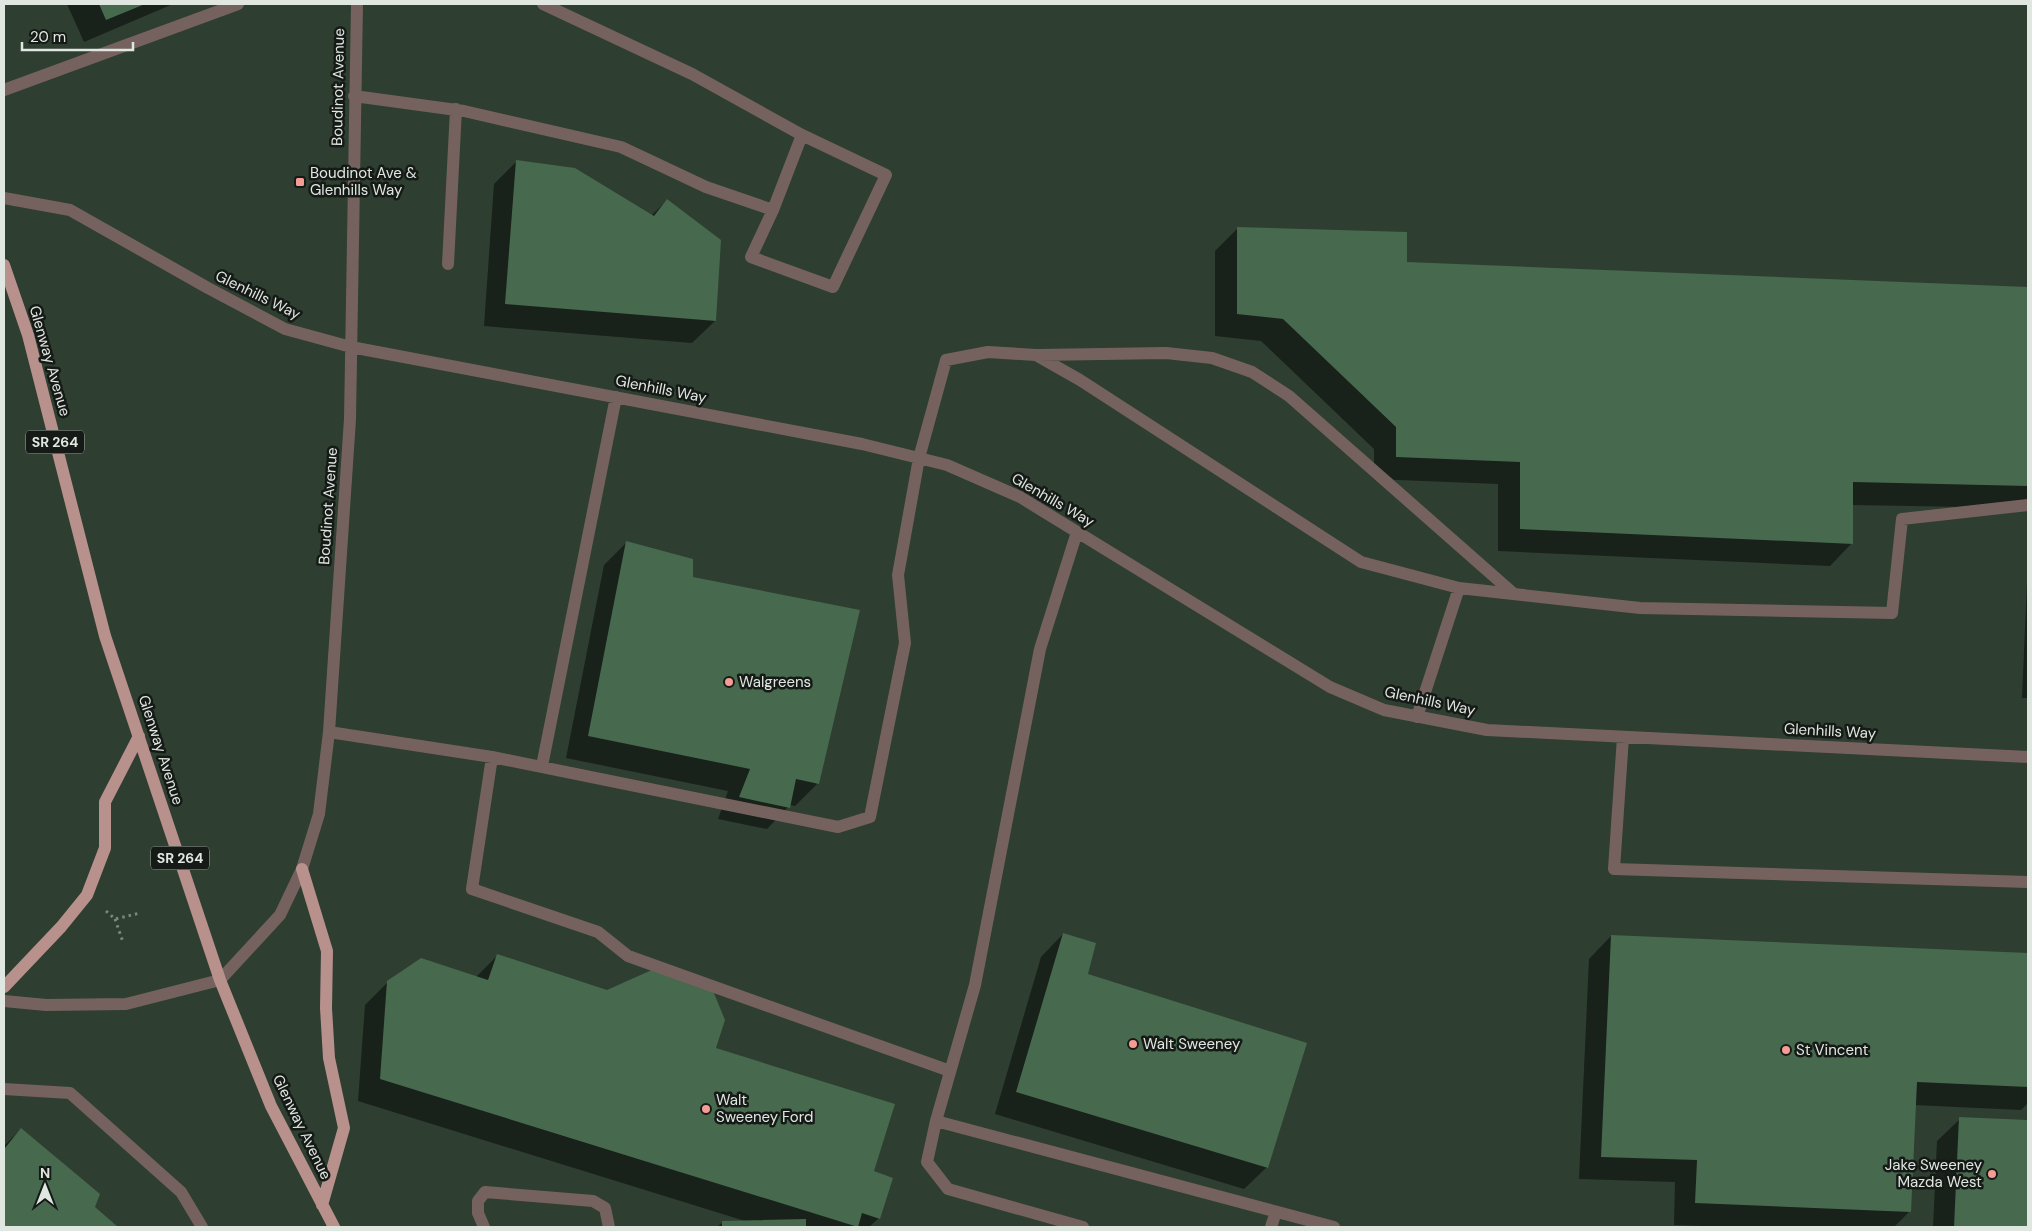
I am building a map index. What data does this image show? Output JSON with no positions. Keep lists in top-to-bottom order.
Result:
{
  "streets": {
    "main road": ["Glenway Avenue", "SR 264"],
    "street": ["Boudinot Avenue", "Glenhills Way"]
  },
  "crossings": [
    ["Boudinot Avenue", "Glenhills Way"],
    ["Boudinot Avenue", "Glenway Avenue"]
  ],
  "places": {
    "transit": ["Boudinot Ave & Glenhills Way"],
    "other": [
      "Walgreens",
      "Walt Sweeney",
      "St Vincent",
      "Walt Sweeney Ford",
      "Jake Sweeney Mazda West"
    ]
  },
  "scale_bar": "20 m",
  "north": "top"
}
